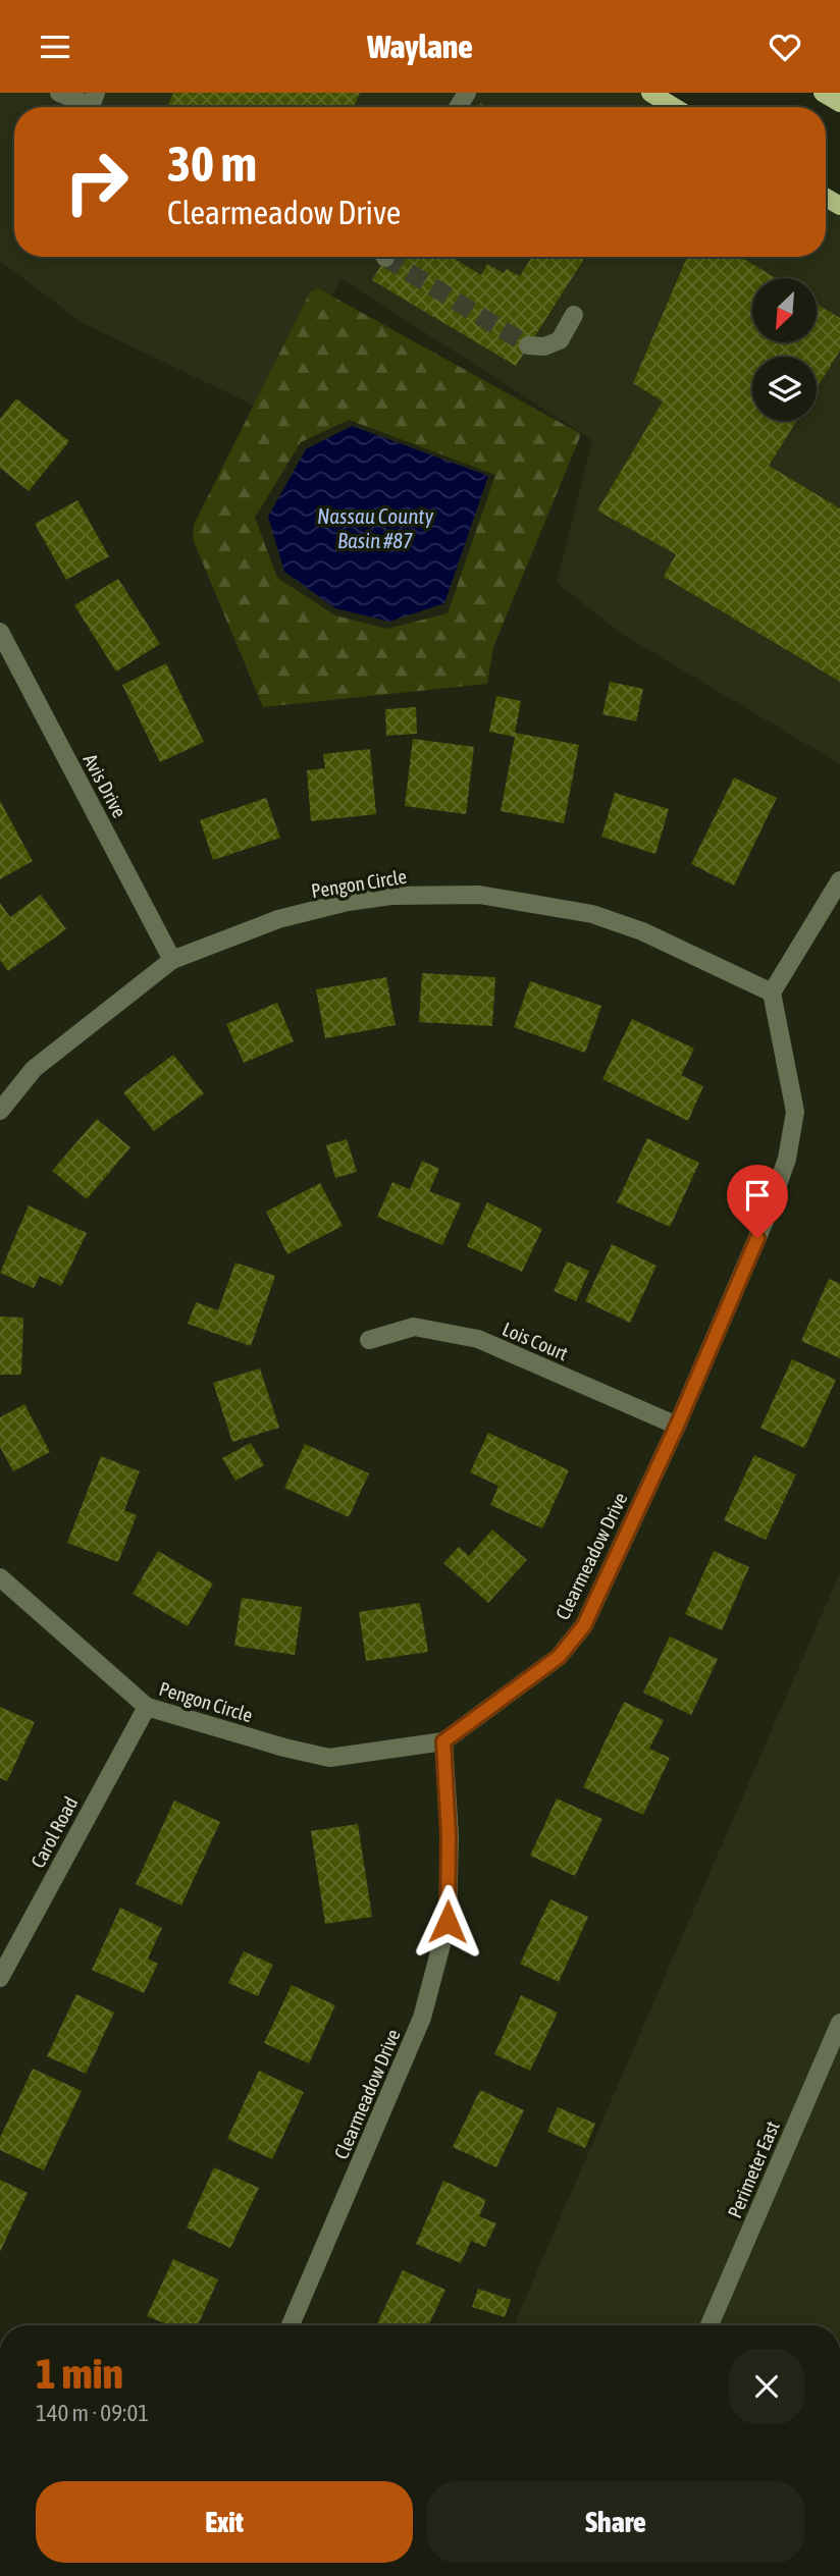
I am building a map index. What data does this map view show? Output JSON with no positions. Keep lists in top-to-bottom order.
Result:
{
  "streets": {
    "street": [
      "Avis Drive",
      "Pengon Circle",
      "Lois Court",
      "Clearmeadow Drive",
      "Carol Road",
      "Perimeter East"
    ]
  },
  "crossings": [
    ["Avis Drive", "Pengon Circle"],
    ["Pengon Circle", "Clearmeadow Drive"],
    ["Pengon Circle", "Carol Road"],
    ["Lois Court", "Clearmeadow Drive"]
  ],
  "water": ["Nassau County Basin #87"],
  "north": "bottom left",
  "page": {
    "header": "Waylane",
    "turn": ["30 m", "Clearmeadow Drive"],
    "heading": ["1 min", "140 m · 09:01"],
    "buttons": ["Exit", "Share"]
  }
}
